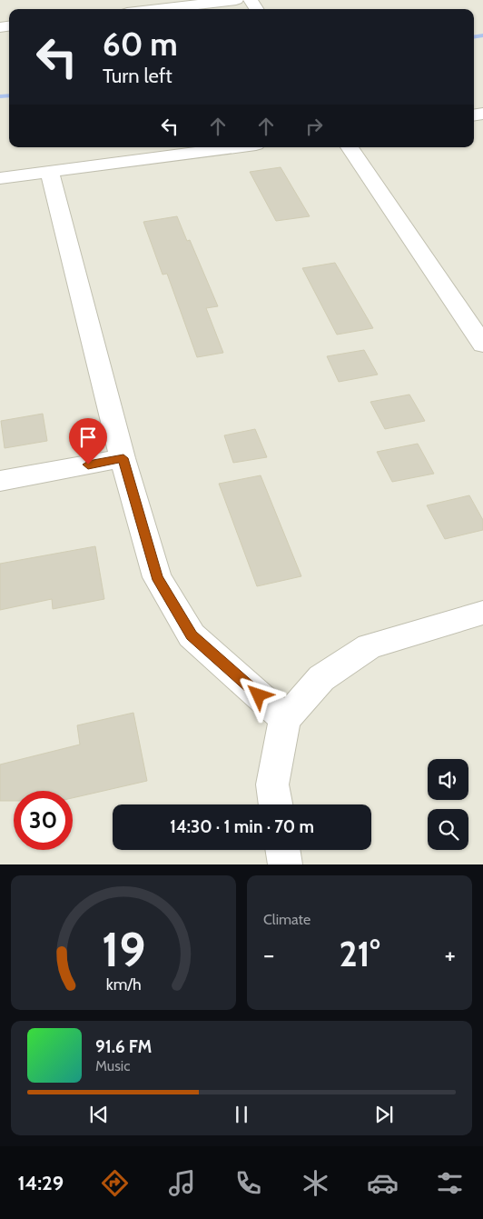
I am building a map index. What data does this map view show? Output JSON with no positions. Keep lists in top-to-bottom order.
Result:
{
  "page": {
    "turn": ["60 m", "Turn left"],
    "limit": "30",
    "trip": "14:30 · 1 min · 70 m",
    "tile": "Climate",
    "heat": ["−", "21°", "+"],
    "song": ["91.6 FM", "Music"],
    "tabs": "14:29",
    "gauge": ["19", "km/h"]
  }
}
